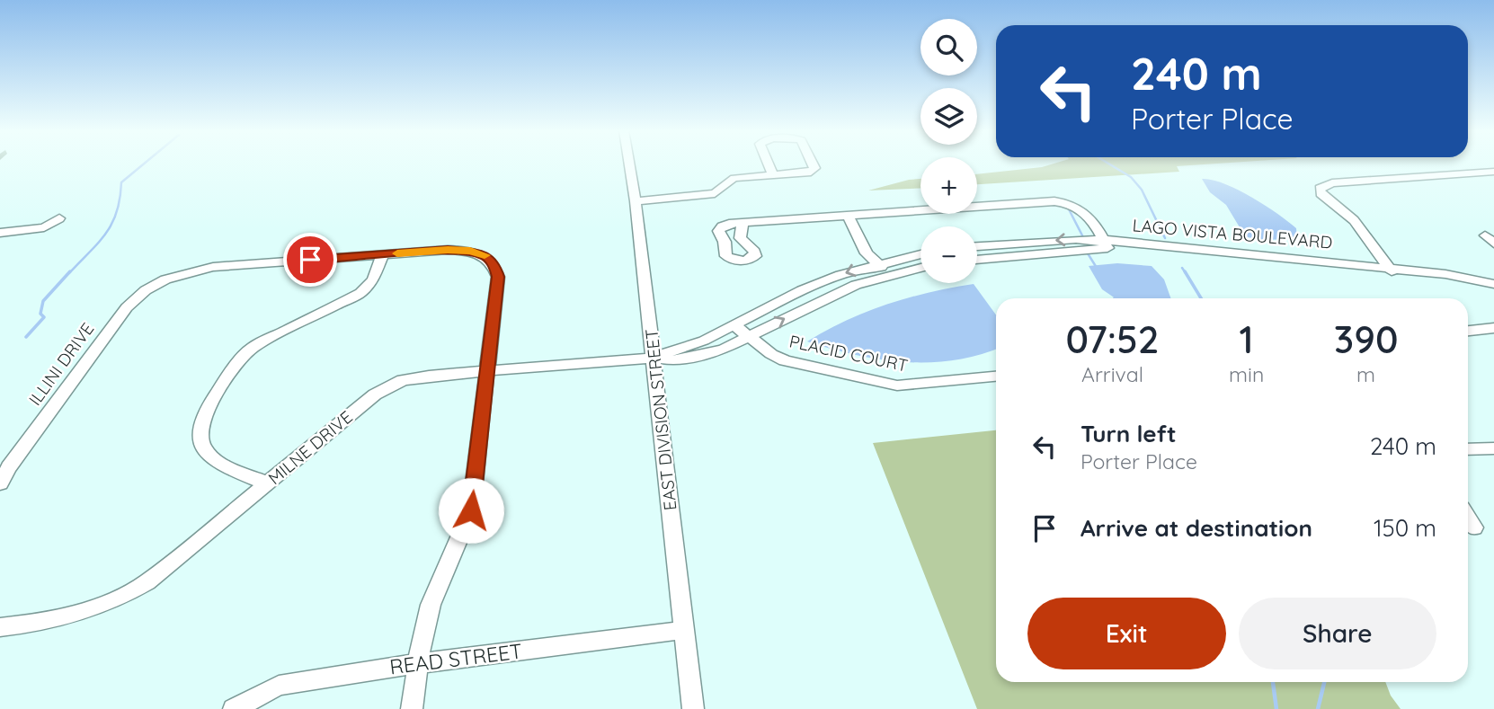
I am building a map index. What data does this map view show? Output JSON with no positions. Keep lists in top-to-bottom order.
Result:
{
  "streets": {
    "street": [
      "LAGO VISTA BOULEVARD",
      "PLACID COURT",
      "ILLINI DRIVE",
      "EAST DIVISION STREET",
      "MILNE DRIVE",
      "READ STREET"
    ]
  },
  "crossings": [
    ["ILLINI DRIVE", "MILNE DRIVE"],
    ["EAST DIVISION STREET", "MILNE DRIVE"],
    ["EAST DIVISION STREET", "READ STREET"]
  ],
  "page": {
    "map_buttons": ["+", "−"],
    "turn": ["240 m", "Porter Place"],
    "eta": [
      "07:52",
      "Arrival",
      "1",
      "min",
      "390",
      "m"
    ],
    "list": [
      {
        "name": "Turn left",
        "note": "Porter Place",
        "value": "240 m"
      },
      {
        "name": "Arrive at destination",
        "value": "150 m"
      }
    ],
    "buttons": ["Exit", "Share"]
  }
}
